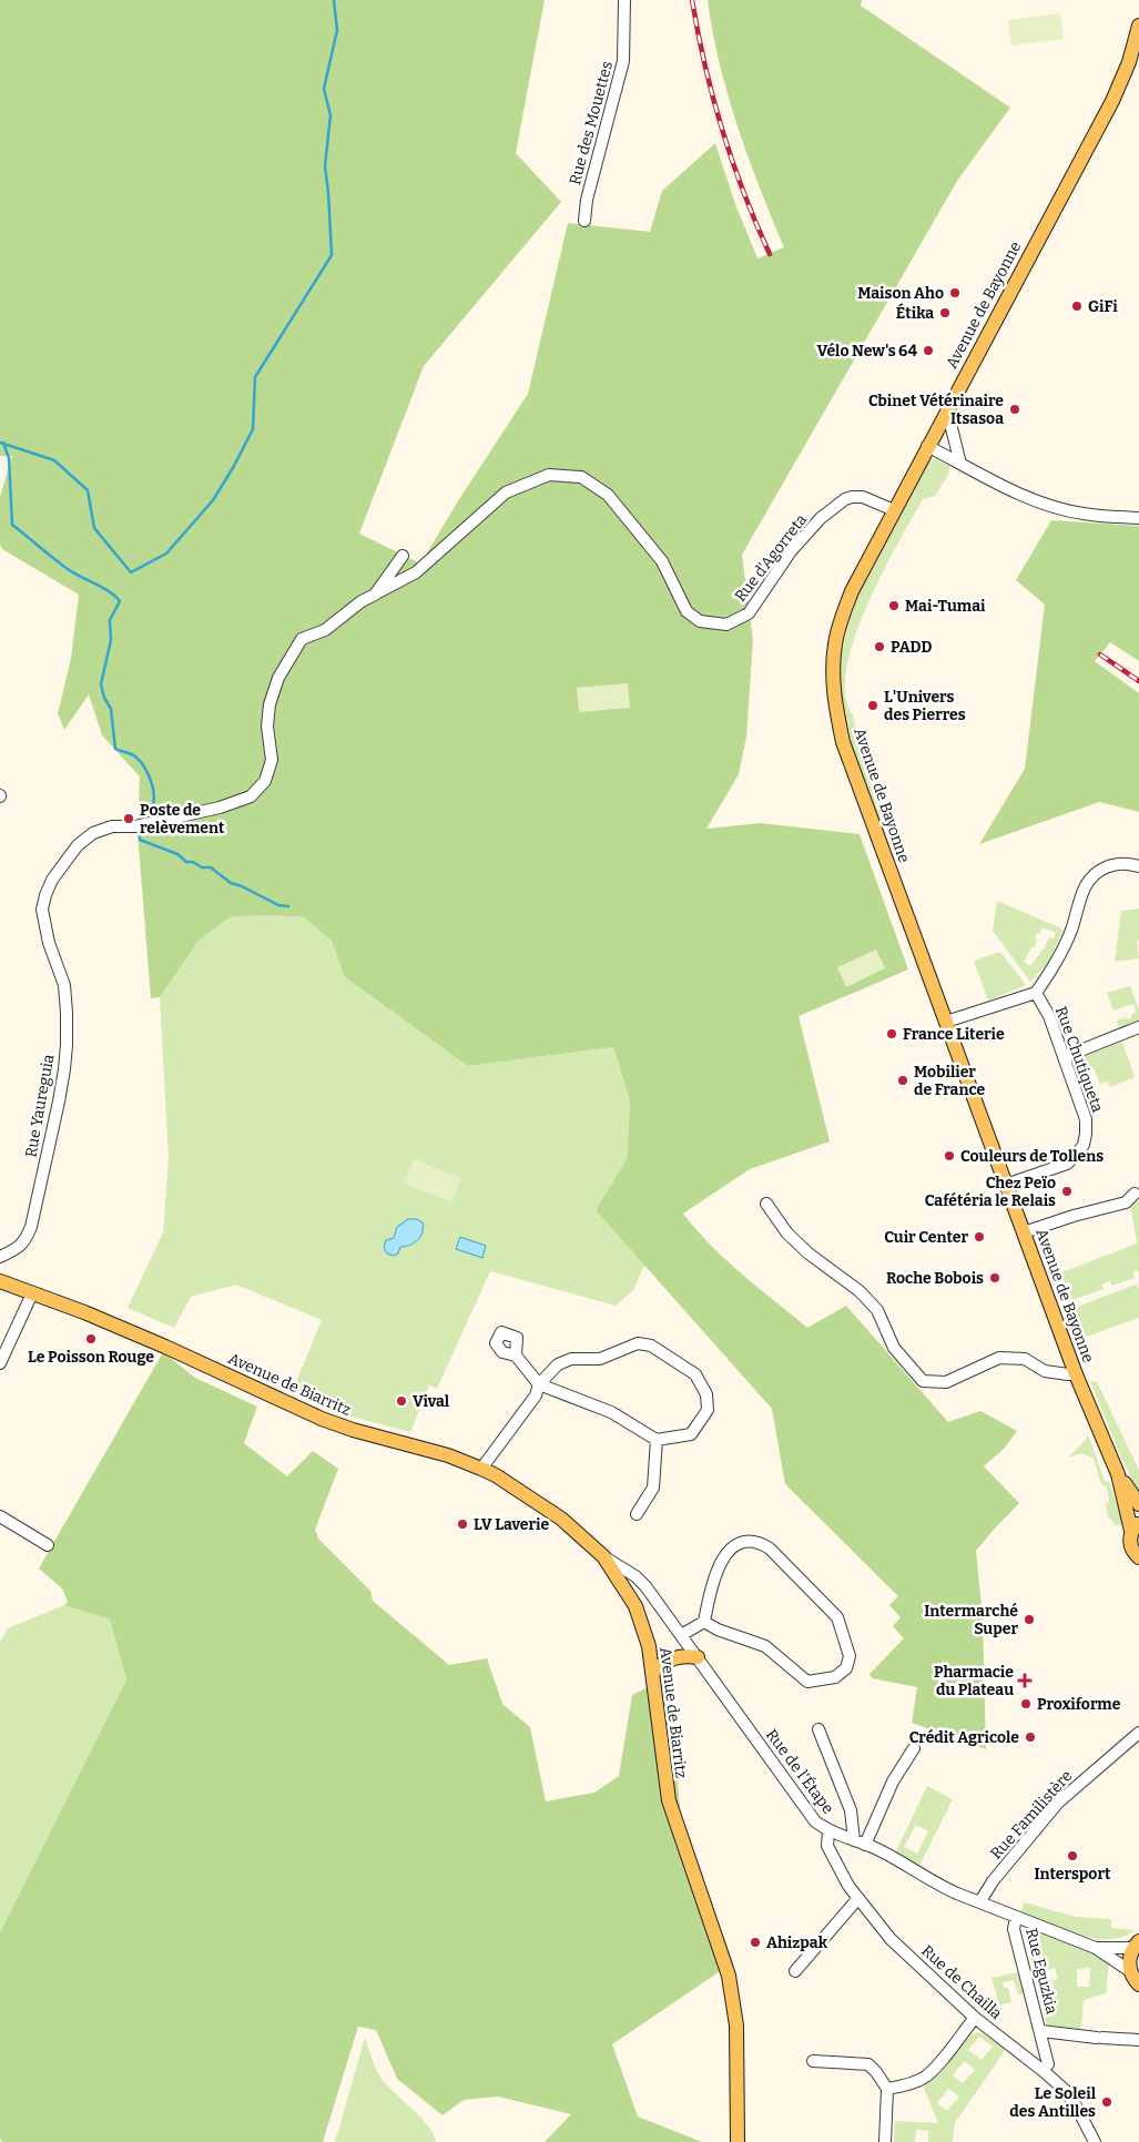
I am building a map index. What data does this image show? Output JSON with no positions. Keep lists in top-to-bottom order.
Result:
{
  "streets": {
    "main road": ["Avenue de Bayonne", "Avenue de Biarritz"],
    "street": [
      "Rue des Mouettes",
      "Rue d'Agorreta",
      "Rue Chutiqueta",
      "Rue Yaureguia",
      "Rue de l'Étape",
      "Rue Familistère",
      "Rue Eguzkia",
      "Rue de Chailla"
    ]
  },
  "crossings": [
    ["Avenue de Bayonne", "Rue d'Agorreta"],
    ["Avenue de Bayonne", "Rue Chutiqueta"],
    ["Rue d'Agorreta", "Rue Yaureguia"],
    ["Avenue de Biarritz", "Rue de l'Étape"],
    ["Rue de l'Étape", "Rue Familistère"],
    ["Rue de l'Étape", "Rue Eguzkia"],
    ["Rue de l'Étape", "Rue de Chailla"]
  ],
  "places": {
    "other": [
      "Maison Aho",
      "GiFi",
      "Étika",
      "Vélo New's 64",
      "Cbinet Vétérinaire Itsasoa",
      "Mai-Tumai",
      "PADD",
      "L'Univers des Pierres",
      "Poste de relèvement",
      "France Literie",
      "Mobilier de France",
      "Couleurs de Tollens",
      "Chez Peïo Cafétéria le Relais",
      "Cuir Center",
      "Roche Bobois",
      "Le Poisson Rouge",
      "Vival",
      "LV Laverie",
      "Intermarché Super",
      "Proxiforme",
      "Crédit Agricole",
      "Intersport",
      "Ahizpak",
      "Le Soleil des Antilles"
    ],
    "health": ["Pharmacie du Plateau"]
  }
}
